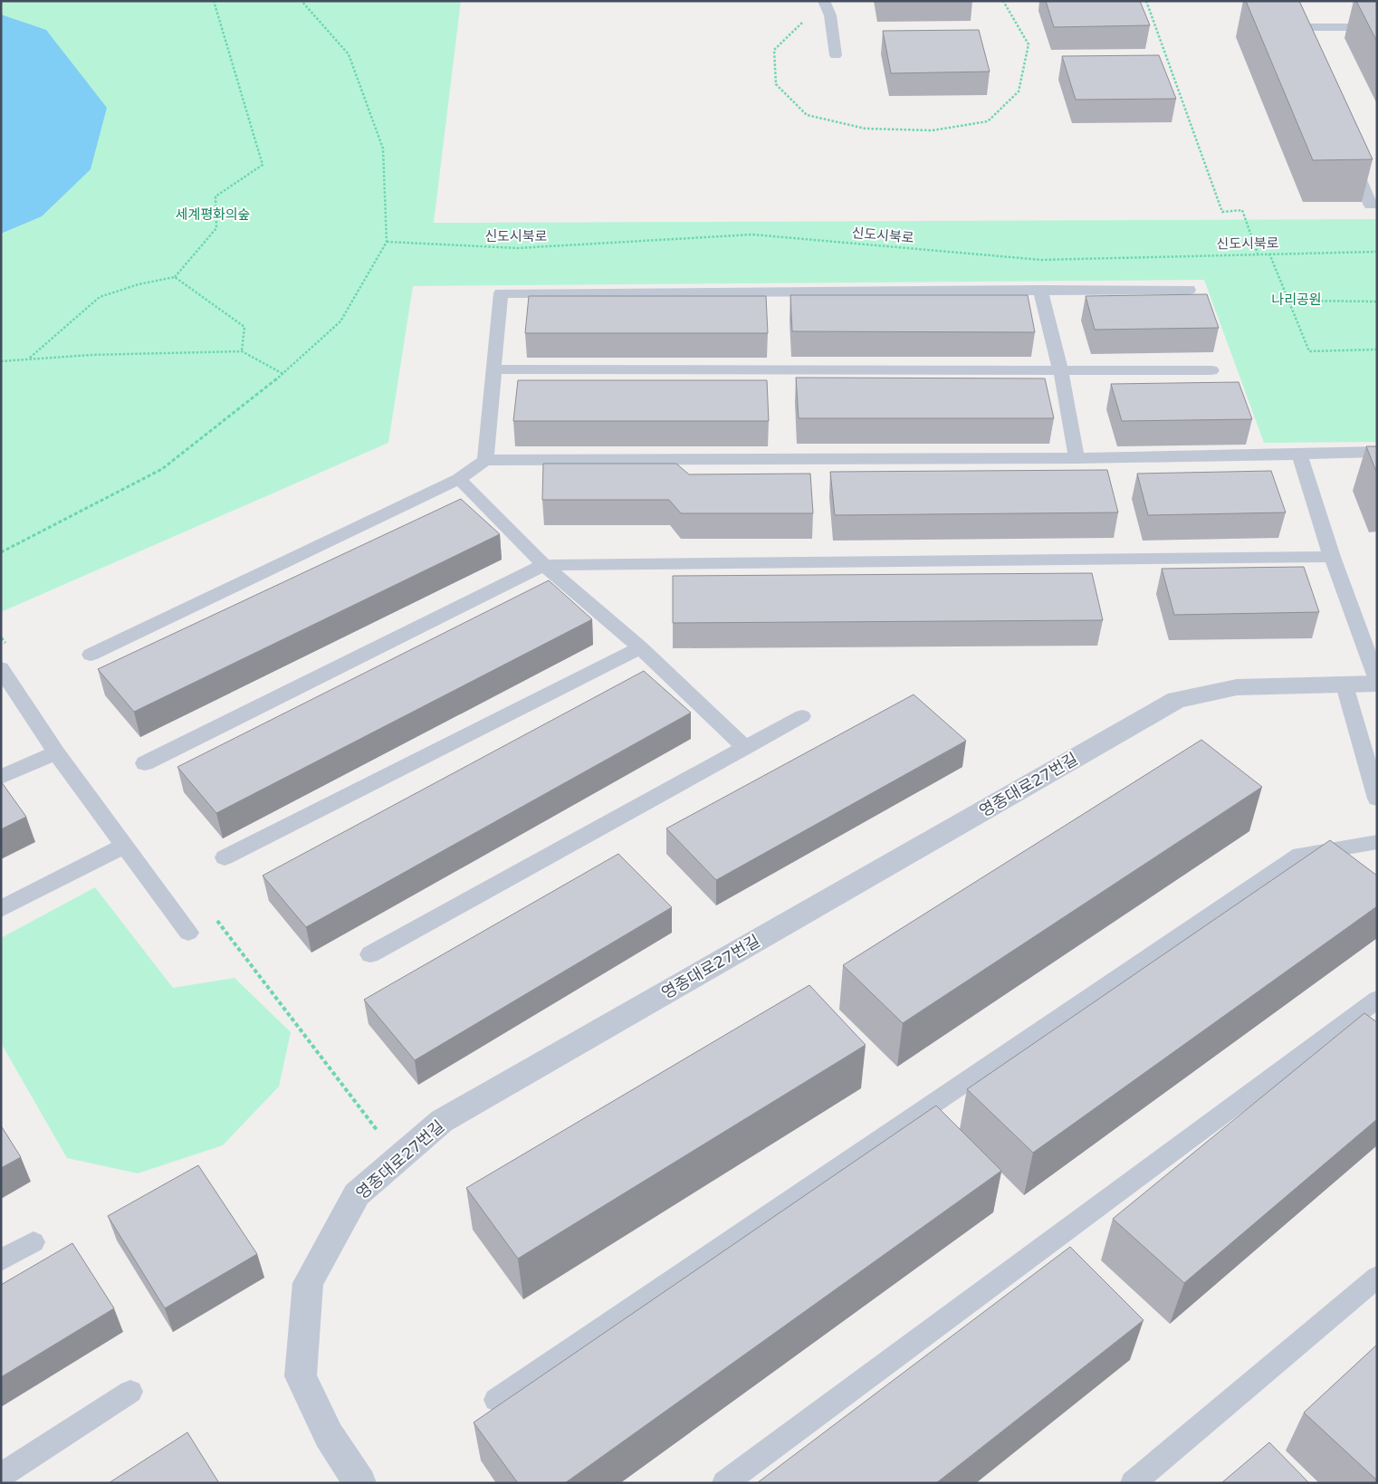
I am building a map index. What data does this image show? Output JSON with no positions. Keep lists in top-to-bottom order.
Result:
{
  "streets": {
    "street": ["영종대로27번길"],
    "path": ["신도시북로"]
  },
  "parks": ["세계평화의숲", "나리공원"]
}
